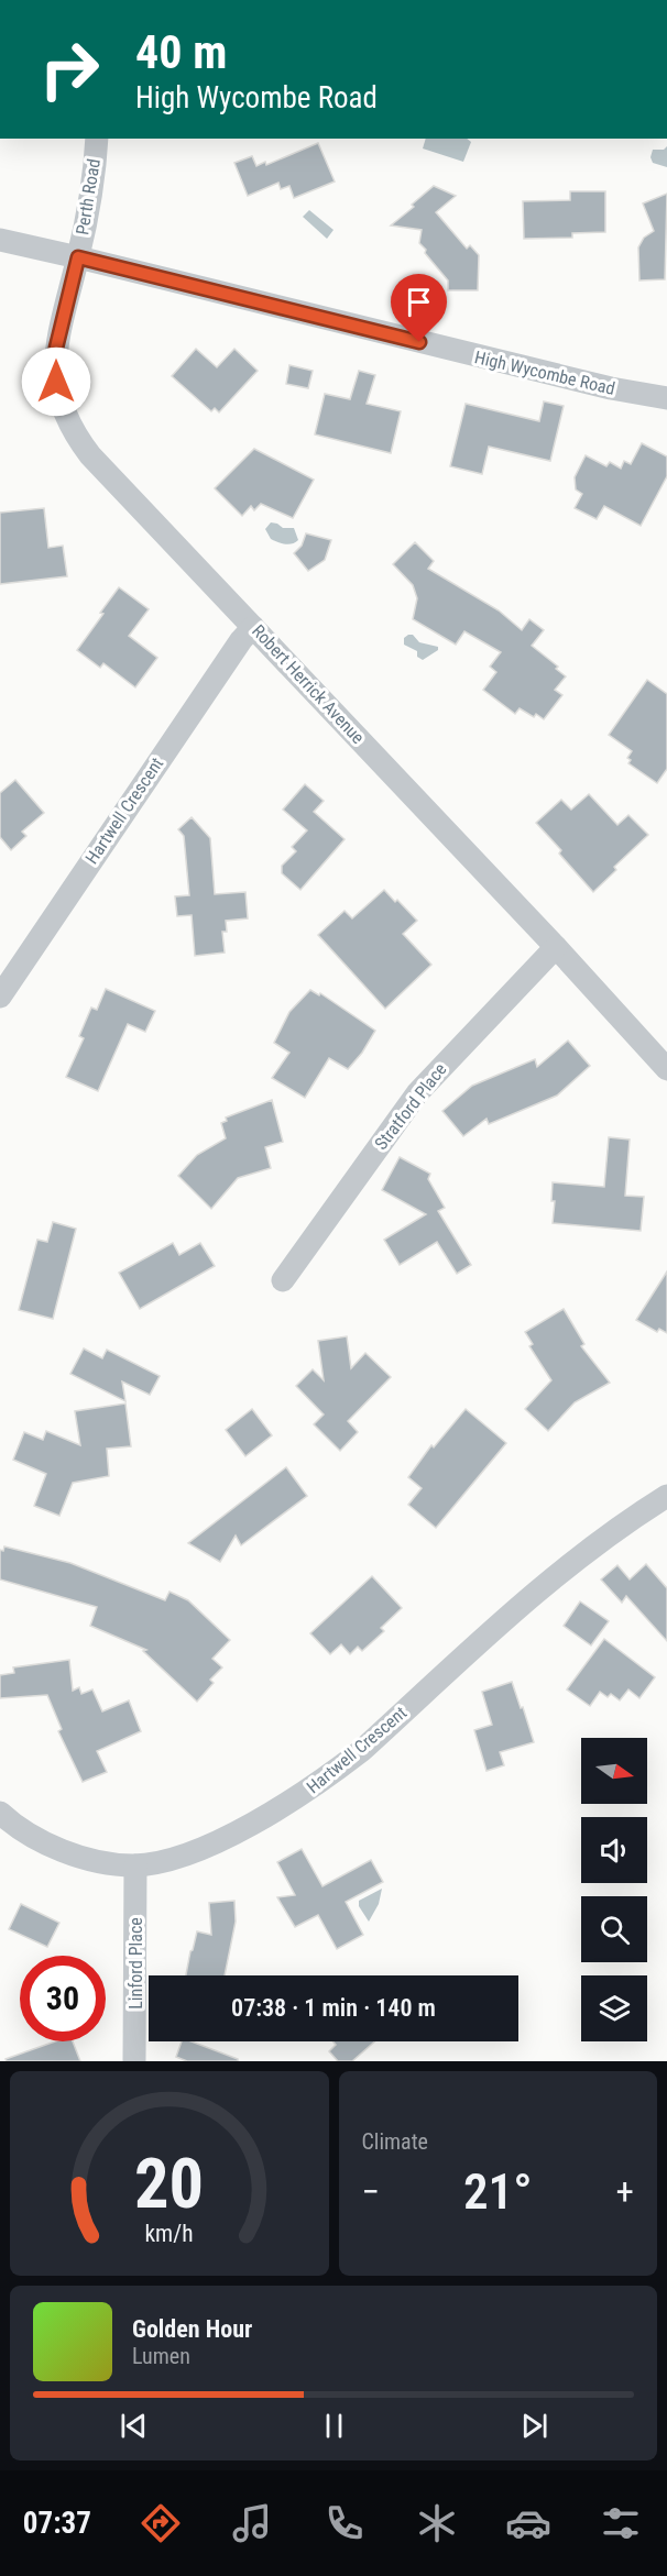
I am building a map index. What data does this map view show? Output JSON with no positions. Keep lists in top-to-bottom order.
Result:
{
  "streets": {
    "street": [
      "Perth Road",
      "High Wycombe Road",
      "Robert Herrick Avenue",
      "Hartwell Crescent",
      "Stratford Place",
      "Linford Place"
    ]
  },
  "crossings": [
    ["Perth Road", "High Wycombe Road"],
    ["Perth Road", "Robert Herrick Avenue"],
    ["High Wycombe Road", "Robert Herrick Avenue"],
    ["Robert Herrick Avenue", "Hartwell Crescent"],
    ["Robert Herrick Avenue", "Stratford Place"],
    ["Hartwell Crescent", "Linford Place"]
  ],
  "north": "right",
  "page": {
    "turn": ["40 m", "High Wycombe Road"],
    "limit": "30",
    "trip": "07:38 · 1 min · 140 m",
    "tile": "Climate",
    "heat": ["−", "21°", "+"],
    "song": ["Golden Hour", "Lumen"],
    "tabs": "07:37",
    "gauge": ["20", "km/h"]
  }
}
